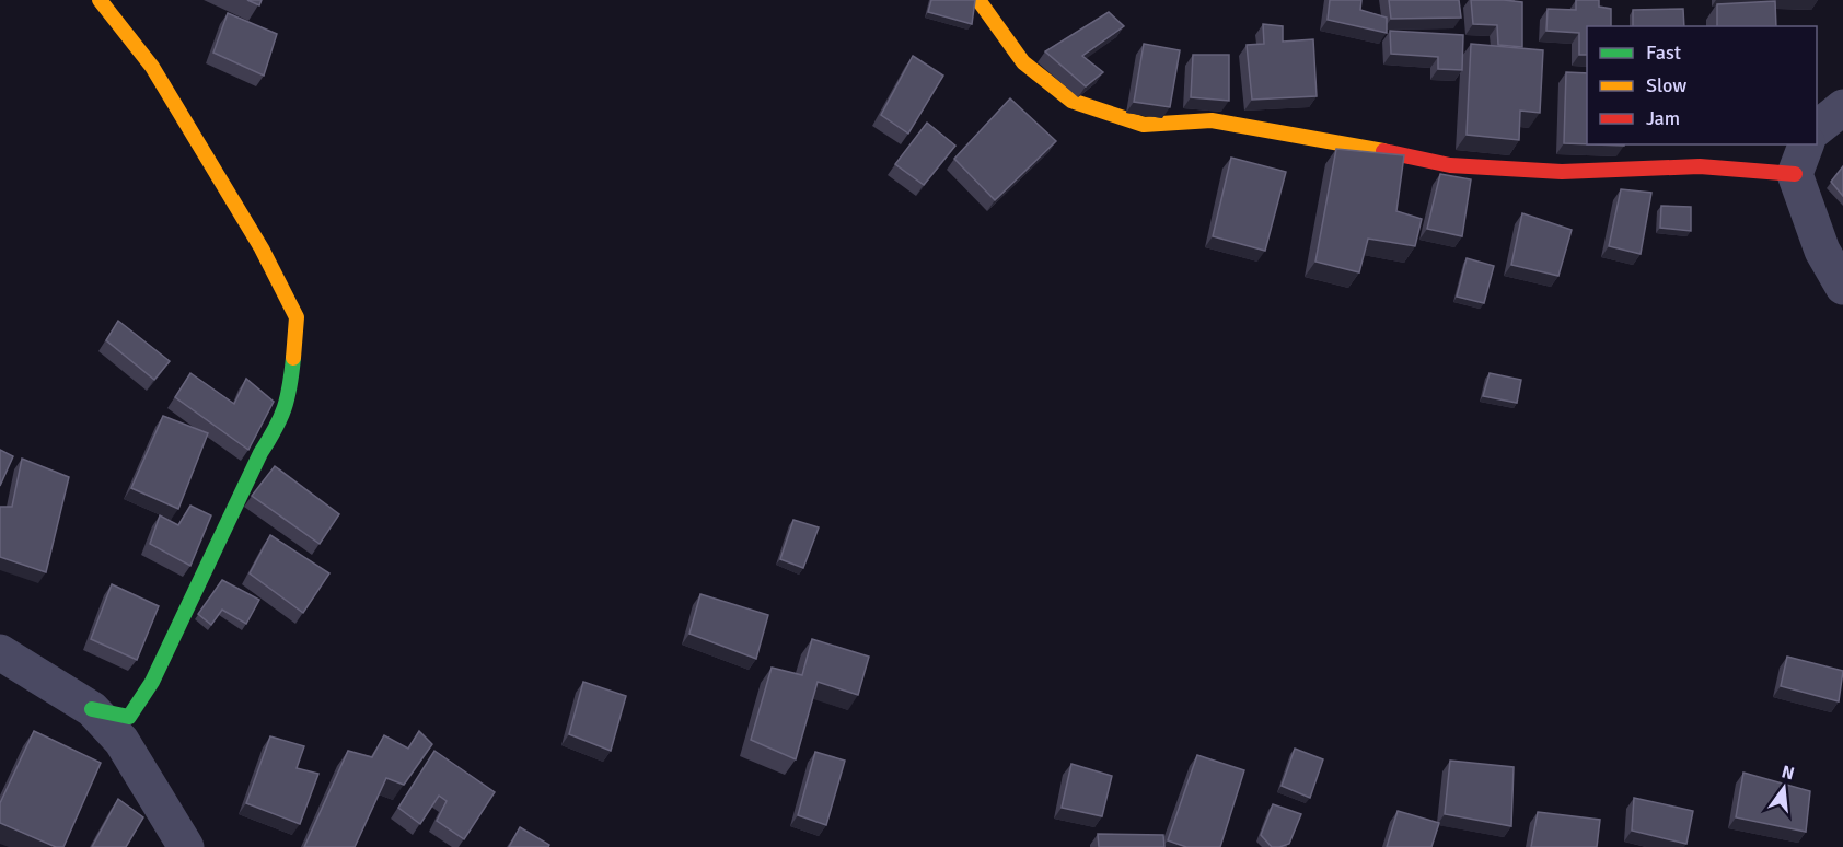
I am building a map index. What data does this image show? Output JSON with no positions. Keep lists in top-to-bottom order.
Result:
{
  "legend": ["Fast", "Slow", "Jam"],
  "north": "top"
}
